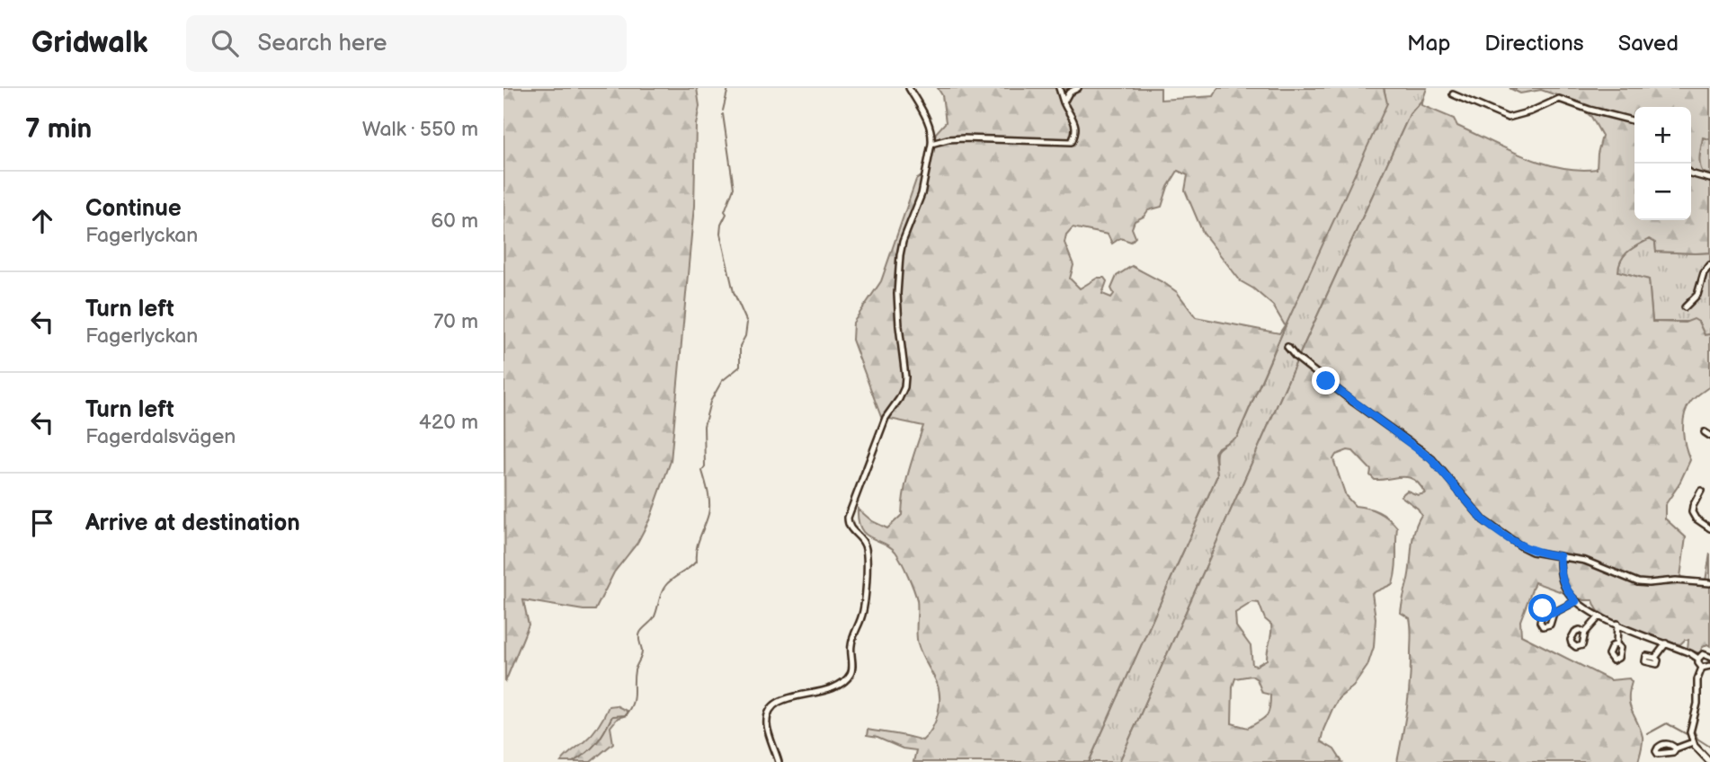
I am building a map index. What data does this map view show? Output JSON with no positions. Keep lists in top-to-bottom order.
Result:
{
  "page": {
    "header": "Gridwalk",
    "search": "Search here",
    "nav": ["Map", "Directions", "Saved"],
    "heading": ["7 min", "Walk · 550 m"],
    "map_buttons": ["+", "−"],
    "list": [
      ["Continue", "Fagerlyckan", "60 m"],
      ["Turn left", "Fagerlyckan", "70 m"],
      ["Turn left", "Fagerdalsvägen", "420 m"],
      "Arrive at destination"
    ]
  }
}
